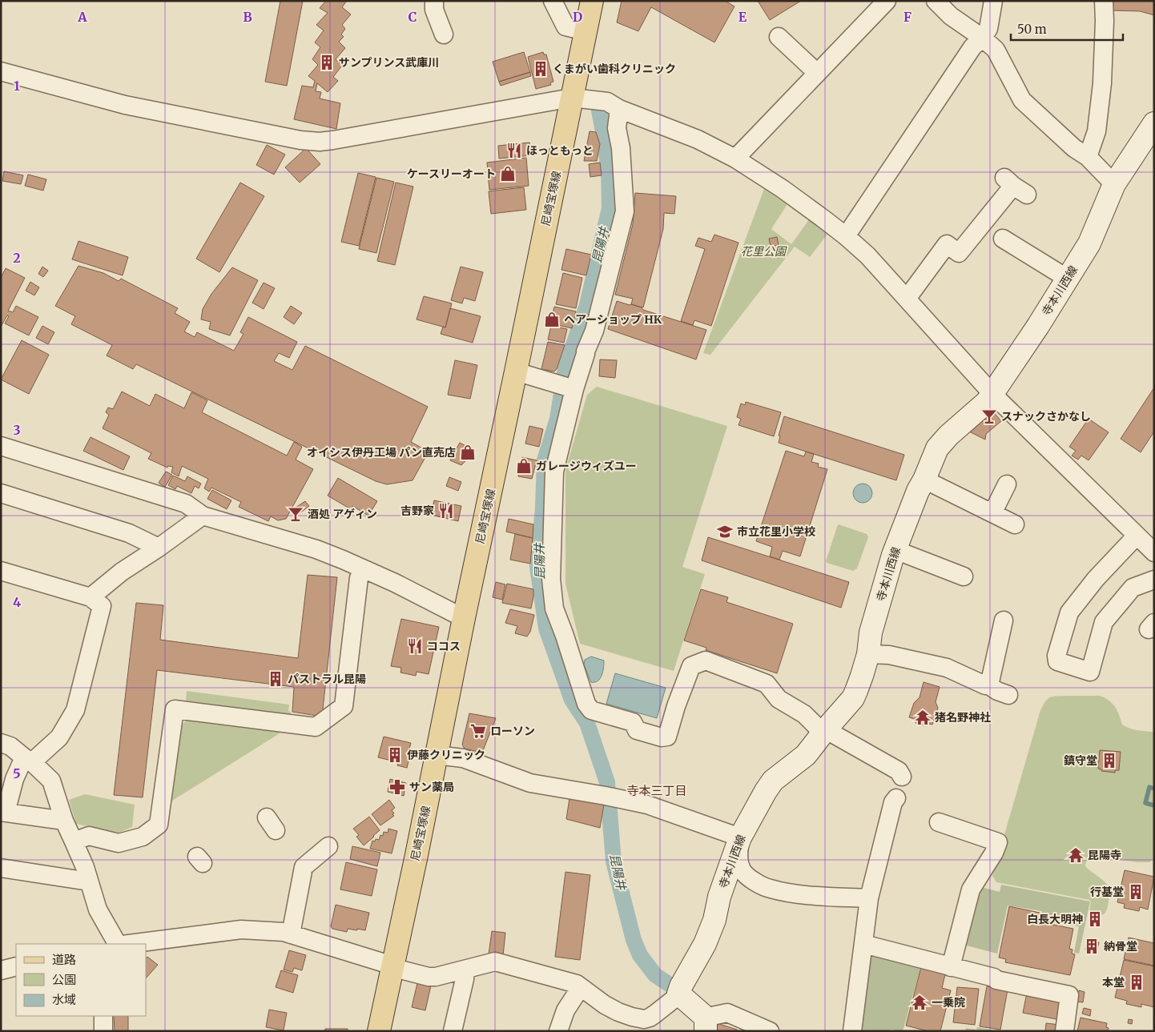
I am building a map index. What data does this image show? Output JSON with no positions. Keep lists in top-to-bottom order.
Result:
{
  "streets": {
    "main road": ["尼崎宝塚線", "寺本川西線"]
  },
  "districts": ["寺本三丁目"],
  "water": ["昆陽井"],
  "parks": ["花里公園"],
  "places": {
    "building": [
      "サンプリンス武庫川",
      "くまがい歯科クリニック",
      "パストラル昆陽",
      "伊藤クリニック",
      "鎮守堂",
      "行基堂",
      "白長大明神",
      "納骨堂",
      "本堂"
    ],
    "restaurant": ["ほっともっと", "吉野家", "ココス"],
    "shop": [
      "ケースリーオート",
      "ヘアーショップ HK",
      "オイシス伊丹工場 パン直売店",
      "ガレージウィズユー"
    ],
    "bar": ["スナックさかなし", "酒処 アゲィン"],
    "school or university": ["市立花里小学校"],
    "temple": ["猪名野神社", "昆陽寺", "一乗院"],
    "supermarket": ["ローソン"],
    "pharmacy": ["サン薬局"]
  },
  "legend": ["道路", "公園", "水域"],
  "scale_bar": "50 m",
  "grid": {
    "columns": [
      "A",
      "B",
      "C",
      "D",
      "E",
      "F"
    ],
    "rows": [
      "1",
      "2",
      "3",
      "4",
      "5"
    ]
  }
}
